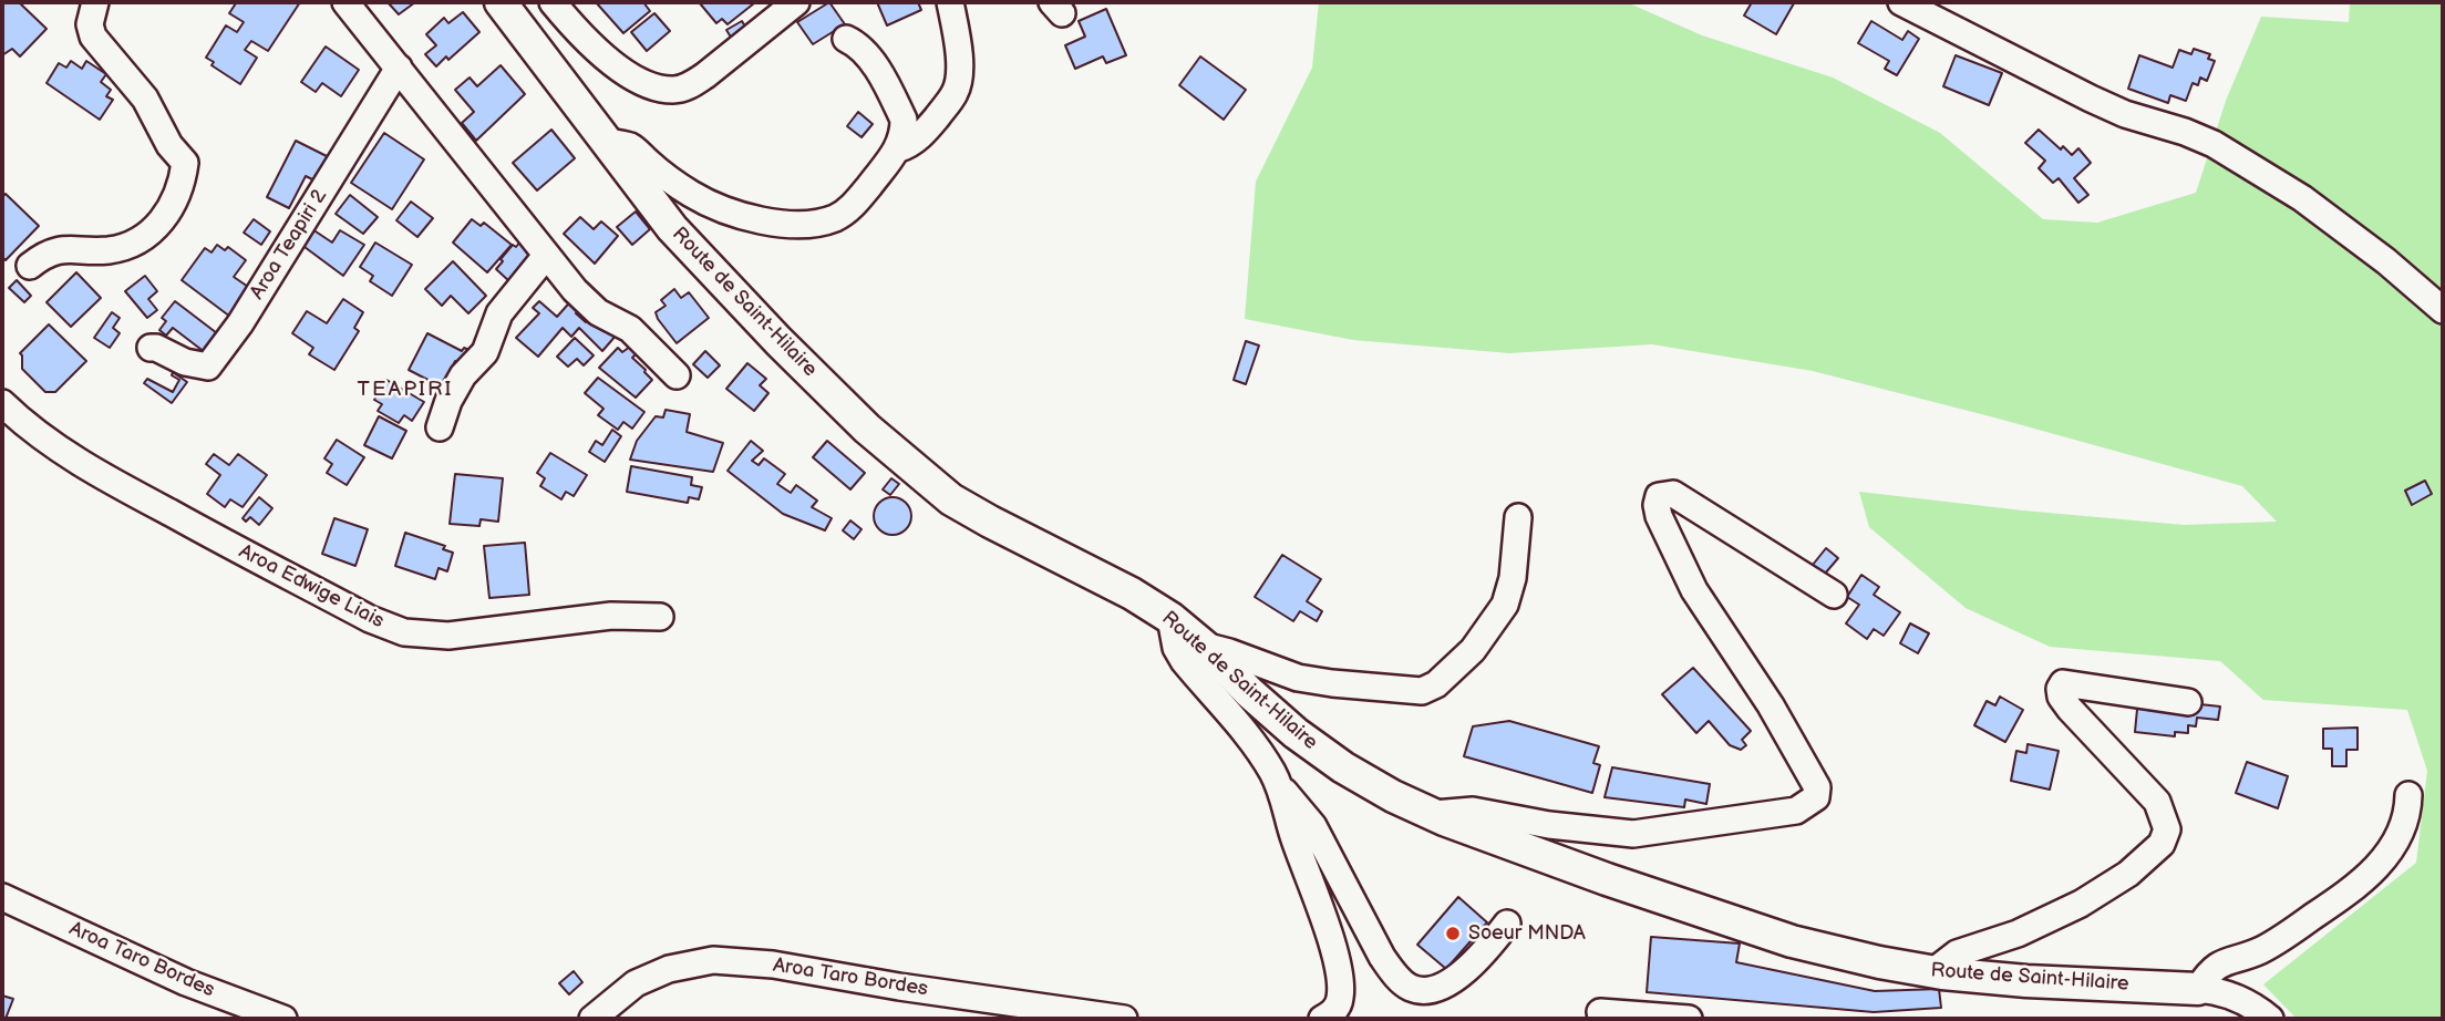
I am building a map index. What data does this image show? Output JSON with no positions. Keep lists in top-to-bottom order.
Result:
{
  "streets": {
    "main road": ["Route de Saint-Hilaire"],
    "street": ["Aroa Teapiri 2", "Aroa Edwige Liais", "Aroa Taro Bordes"]
  },
  "districts": ["TEAPIRI"],
  "places": ["Soeur MNDA"]
}
